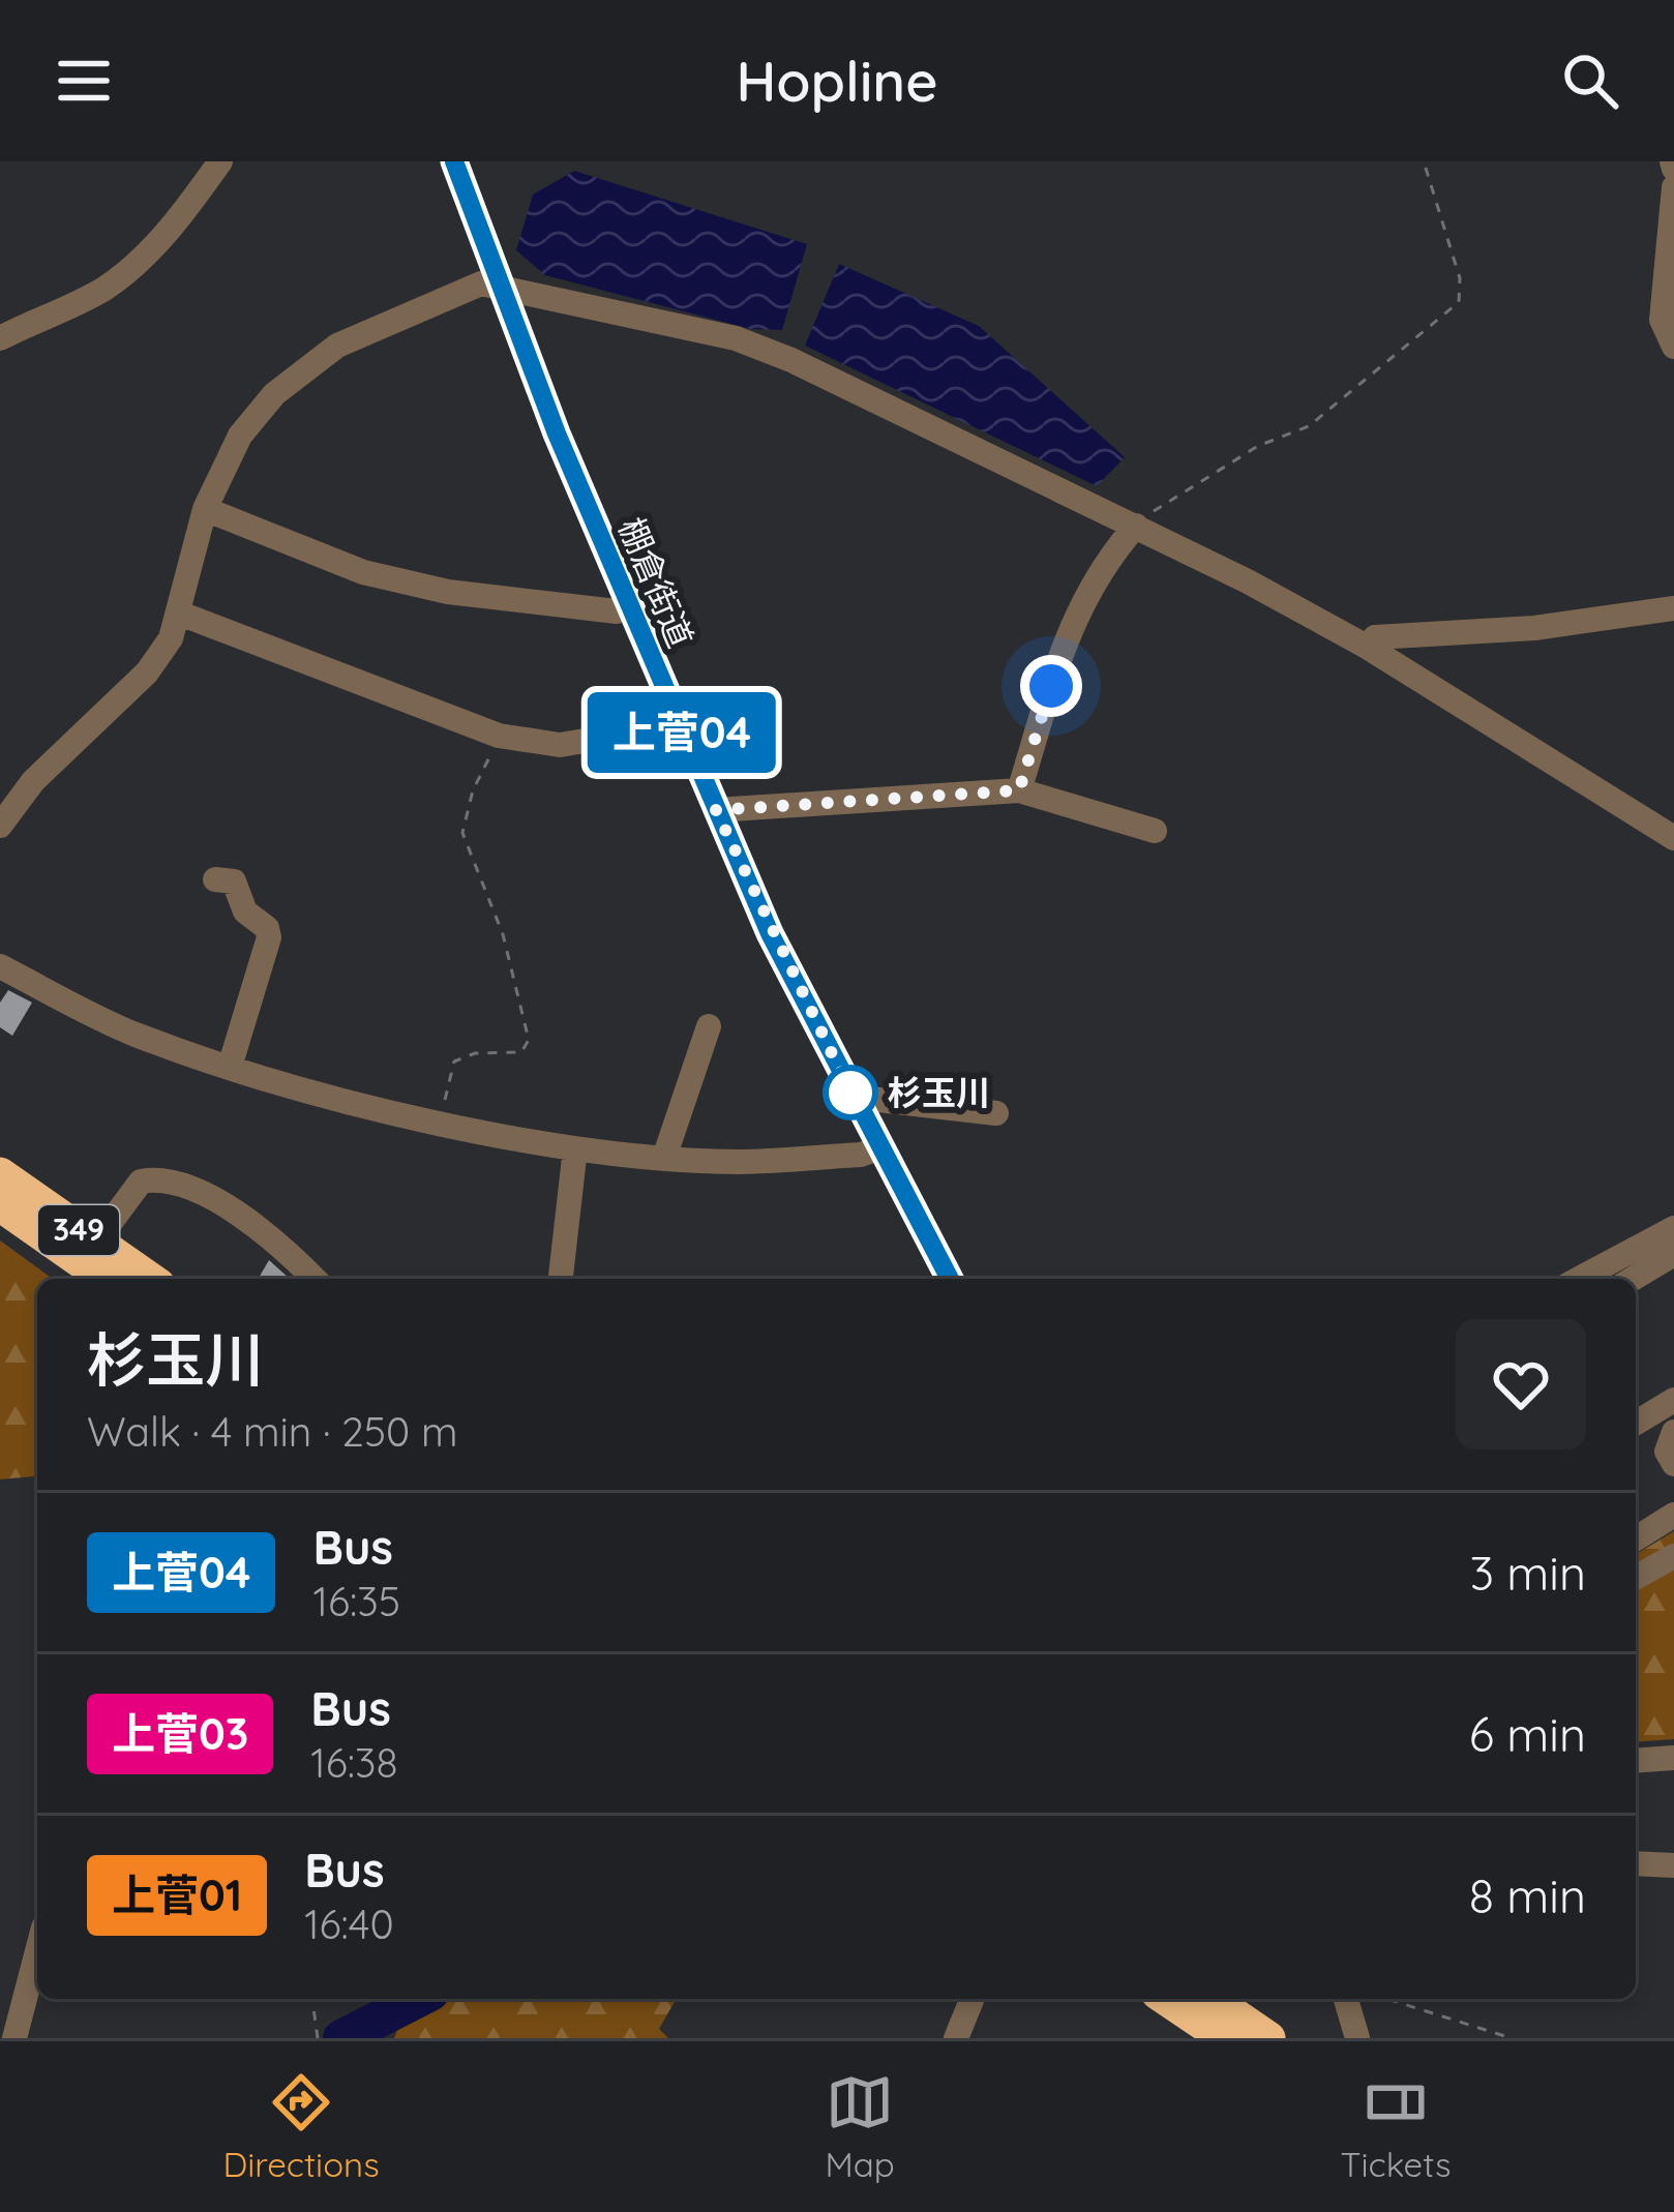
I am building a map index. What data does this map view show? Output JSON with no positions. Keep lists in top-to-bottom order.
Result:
{
  "streets": {
    "highway": ["349"],
    "street": ["棚倉街道"]
  },
  "places": ["杉玉川"],
  "lines": ["bus line 上菅04"],
  "page": {
    "header": "Hopline",
    "on_map": "上菅04",
    "heading": ["杉玉川", "Walk · 4 min · 250 m"],
    "list": [
      {
        "mark": "上菅04",
        "name": "Bus",
        "note": "16:35",
        "value": "3 min"
      },
      {
        "mark": "上菅03",
        "name": "Bus",
        "note": "16:38",
        "value": "6 min"
      },
      {
        "mark": "上菅01",
        "name": "Bus",
        "note": "16:40",
        "value": "8 min"
      }
    ],
    "tabs": ["Directions", "Map", "Tickets"]
  }
}
